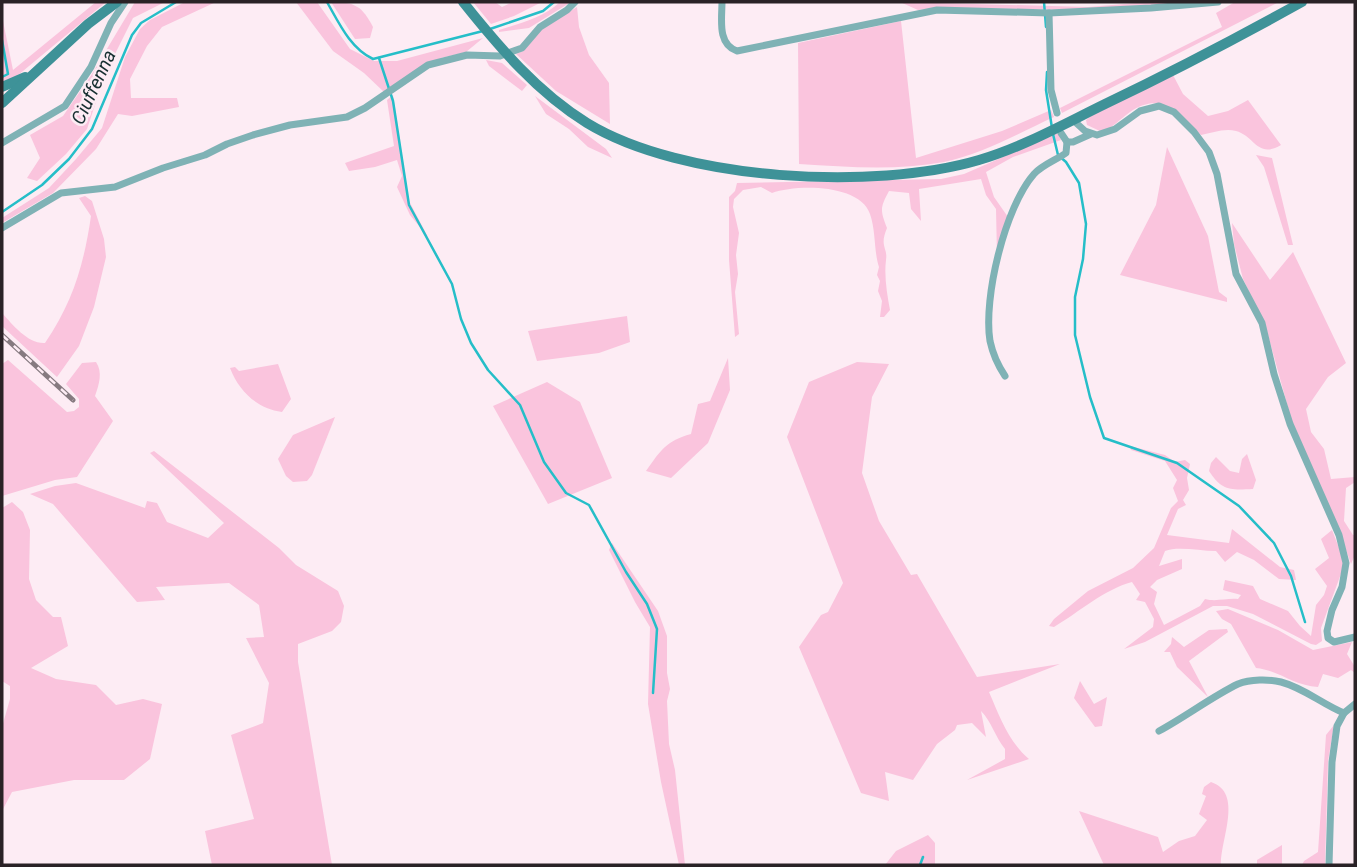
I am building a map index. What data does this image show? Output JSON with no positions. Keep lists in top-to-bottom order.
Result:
{
  "water": ["Ciuffenna"]
}
